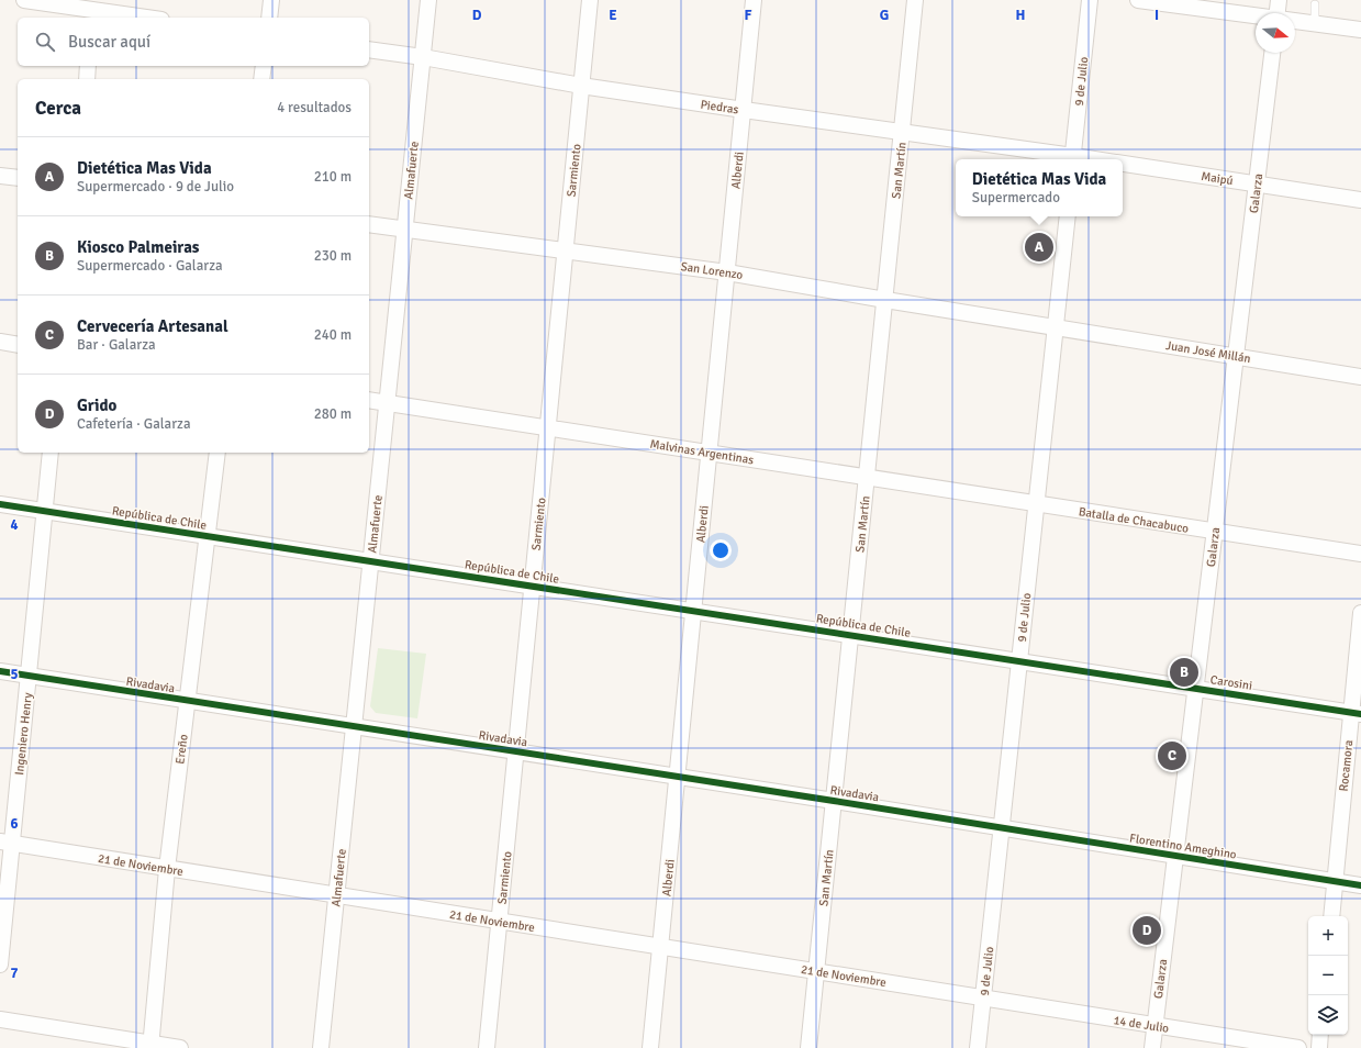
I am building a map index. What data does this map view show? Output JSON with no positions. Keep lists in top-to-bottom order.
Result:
{
  "streets": {
    "street": [
      "9 de Julio",
      "Piedras",
      "Almafuerte",
      "Sarmiento",
      "Alberdi",
      "San Martín",
      "Maipú",
      "Galarza",
      "San Lorenzo",
      "Juan José Millán",
      "Malvinas Argentinas",
      "República de Chile",
      "Batalla de Chacabuco",
      "Carosini",
      "Rivadavia",
      "Ingeniero Henry",
      "Ereño",
      "Rocamora",
      "Florentino Ameghino",
      "21 de Noviembre",
      "14 de Julio"
    ]
  },
  "crossings": [
    ["9 de Julio", "Piedras"],
    ["9 de Julio", "San Lorenzo"],
    ["9 de Julio", "Juan José Millán"],
    ["9 de Julio", "Malvinas Argentinas"],
    ["9 de Julio", "República de Chile"],
    ["9 de Julio", "Batalla de Chacabuco"],
    ["9 de Julio", "Carosini"],
    ["9 de Julio", "Rivadavia"],
    ["9 de Julio", "Florentino Ameghino"],
    ["9 de Julio", "21 de Noviembre"],
    ["9 de Julio", "14 de Julio"],
    ["Piedras", "Almafuerte"],
    ["Piedras", "Sarmiento"],
    ["Piedras", "Alberdi"],
    ["Piedras", "San Martín"],
    ["Almafuerte", "San Lorenzo"],
    ["Almafuerte", "Malvinas Argentinas"],
    ["Almafuerte", "República de Chile"],
    ["Almafuerte", "Rivadavia"],
    ["Almafuerte", "21 de Noviembre"],
    ["Sarmiento", "San Lorenzo"],
    ["Sarmiento", "Malvinas Argentinas"],
    ["Sarmiento", "República de Chile"],
    ["Sarmiento", "Rivadavia"],
    ["Sarmiento", "21 de Noviembre"],
    ["Alberdi", "San Lorenzo"],
    ["Alberdi", "Malvinas Argentinas"],
    ["Alberdi", "República de Chile"],
    ["Alberdi", "Rivadavia"],
    ["Alberdi", "21 de Noviembre"],
    ["San Martín", "San Lorenzo"],
    ["San Martín", "Malvinas Argentinas"],
    ["San Martín", "República de Chile"],
    ["San Martín", "Rivadavia"],
    ["San Martín", "21 de Noviembre"],
    ["Maipú", "Galarza"],
    ["Galarza", "Juan José Millán"],
    ["Galarza", "Batalla de Chacabuco"],
    ["Galarza", "Carosini"],
    ["Galarza", "Florentino Ameghino"],
    ["Galarza", "14 de Julio"],
    ["San Lorenzo", "Juan José Millán"],
    ["Malvinas Argentinas", "Batalla de Chacabuco"],
    ["República de Chile", "Carosini"],
    ["República de Chile", "Ingeniero Henry"],
    ["República de Chile", "Ereño"],
    ["Carosini", "Rocamora"],
    ["Rivadavia", "Ingeniero Henry"],
    ["Rivadavia", "Ereño"],
    ["Rivadavia", "Florentino Ameghino"],
    ["Ingeniero Henry", "21 de Noviembre"],
    ["Ereño", "21 de Noviembre"],
    ["Rocamora", "Florentino Ameghino"],
    ["21 de Noviembre", "14 de Julio"]
  ],
  "north": "right",
  "page": {
    "search": "Buscar aquí",
    "heading": ["Cerca", "4 resultados"],
    "list": [
      {
        "mark": "A",
        "name": "Dietética Mas Vida",
        "note": "Supermercado · 9 de Julio",
        "value": "210 m"
      },
      {
        "mark": "B",
        "name": "Kiosco Palmeiras",
        "note": "Supermercado · Galarza",
        "value": "230 m"
      },
      {
        "mark": "C",
        "name": "Cervecería Artesanal",
        "note": "Bar · Galarza",
        "value": "240 m"
      },
      {
        "mark": "D",
        "name": "Grido",
        "note": "Cafetería · Galarza",
        "value": "280 m"
      }
    ],
    "popup": ["Dietética Mas Vida", "Supermercado"],
    "pins": [
      "A",
      "B",
      "C",
      "D"
    ],
    "map_buttons": ["+", "−"]
  },
  "grid": {
    "columns": [
      "D",
      "E",
      "F",
      "G",
      "H",
      "I"
    ],
    "rows": [
      "4",
      "5",
      "6",
      "7"
    ]
  }
}
